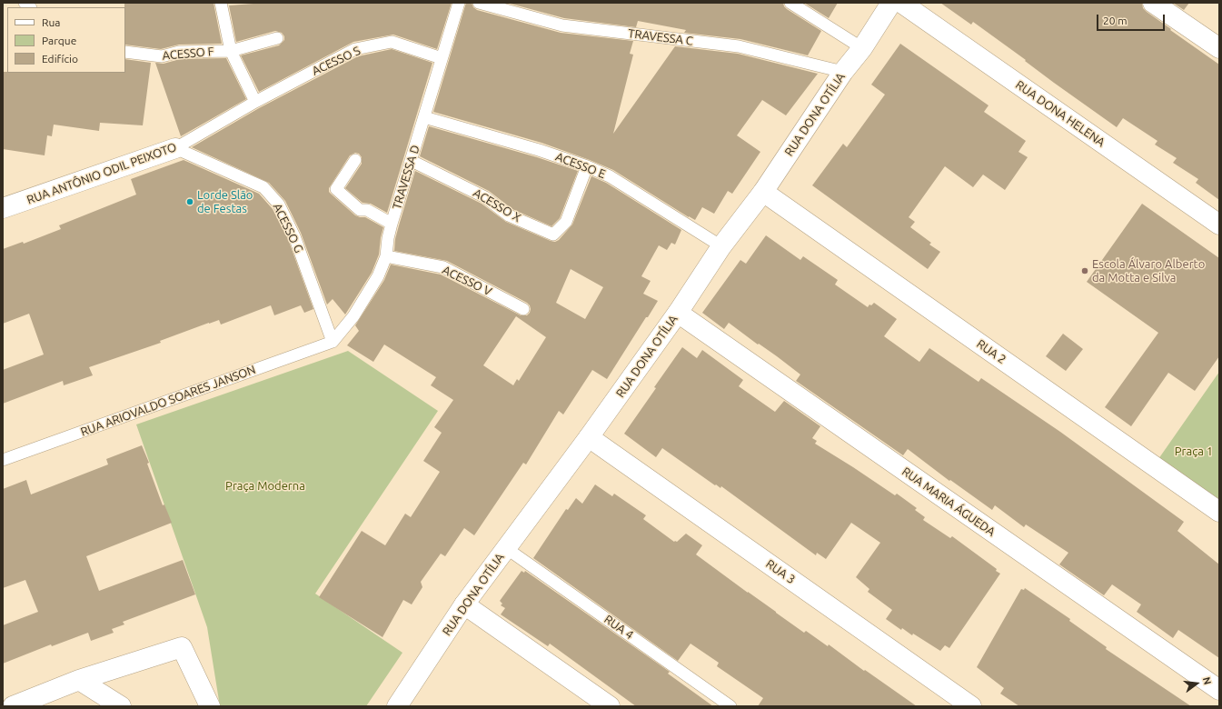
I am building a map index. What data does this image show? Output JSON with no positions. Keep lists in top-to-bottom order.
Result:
{
  "streets": {
    "street": [
      "RUA DONA HELENA",
      "RUA DONA OTÍLIA",
      "RUA ANTÔNIO ODIL PEIXOTO",
      "RUA 2",
      "RUA MARIA ÁGUEDA",
      "RUA 3"
    ],
    "lane": [
      "TRAVESSA C",
      "ACESSO F",
      "ACESSO S",
      "ACESSO E",
      "TRAVESSA D",
      "ACESSO X",
      "ACESSO G",
      "ACESSO V",
      "RUA ARIOVALDO SOARES JANSON",
      "RUA 4"
    ]
  },
  "crossings": [
    ["TRAVESSA C", "RUA DONA OTÍLIA"],
    ["ACESSO S", "RUA ANTÔNIO ODIL PEIXOTO"],
    ["ACESSO S", "TRAVESSA D"],
    ["RUA DONA OTÍLIA", "ACESSO E"],
    ["RUA DONA OTÍLIA", "RUA 2"],
    ["RUA DONA OTÍLIA", "RUA MARIA ÁGUEDA"],
    ["RUA DONA OTÍLIA", "RUA 3"],
    ["RUA DONA OTÍLIA", "RUA 4"],
    ["ACESSO E", "TRAVESSA D"],
    ["ACESSO E", "ACESSO X"],
    ["RUA ANTÔNIO ODIL PEIXOTO", "ACESSO G"],
    ["TRAVESSA D", "ACESSO X"],
    ["TRAVESSA D", "ACESSO G"],
    ["TRAVESSA D", "ACESSO V"],
    ["TRAVESSA D", "RUA ARIOVALDO SOARES JANSON"],
    ["ACESSO G", "RUA ARIOVALDO SOARES JANSON"]
  ],
  "parks": ["Praça 1", "Praça Moderna"],
  "places": ["Lorde Slão de Festas", "Escola Álvaro Alberto da Motta e Silva"],
  "legend": ["Rua", "Parque", "Edifício"],
  "scale_bar": "20 m",
  "north": "right"
}
